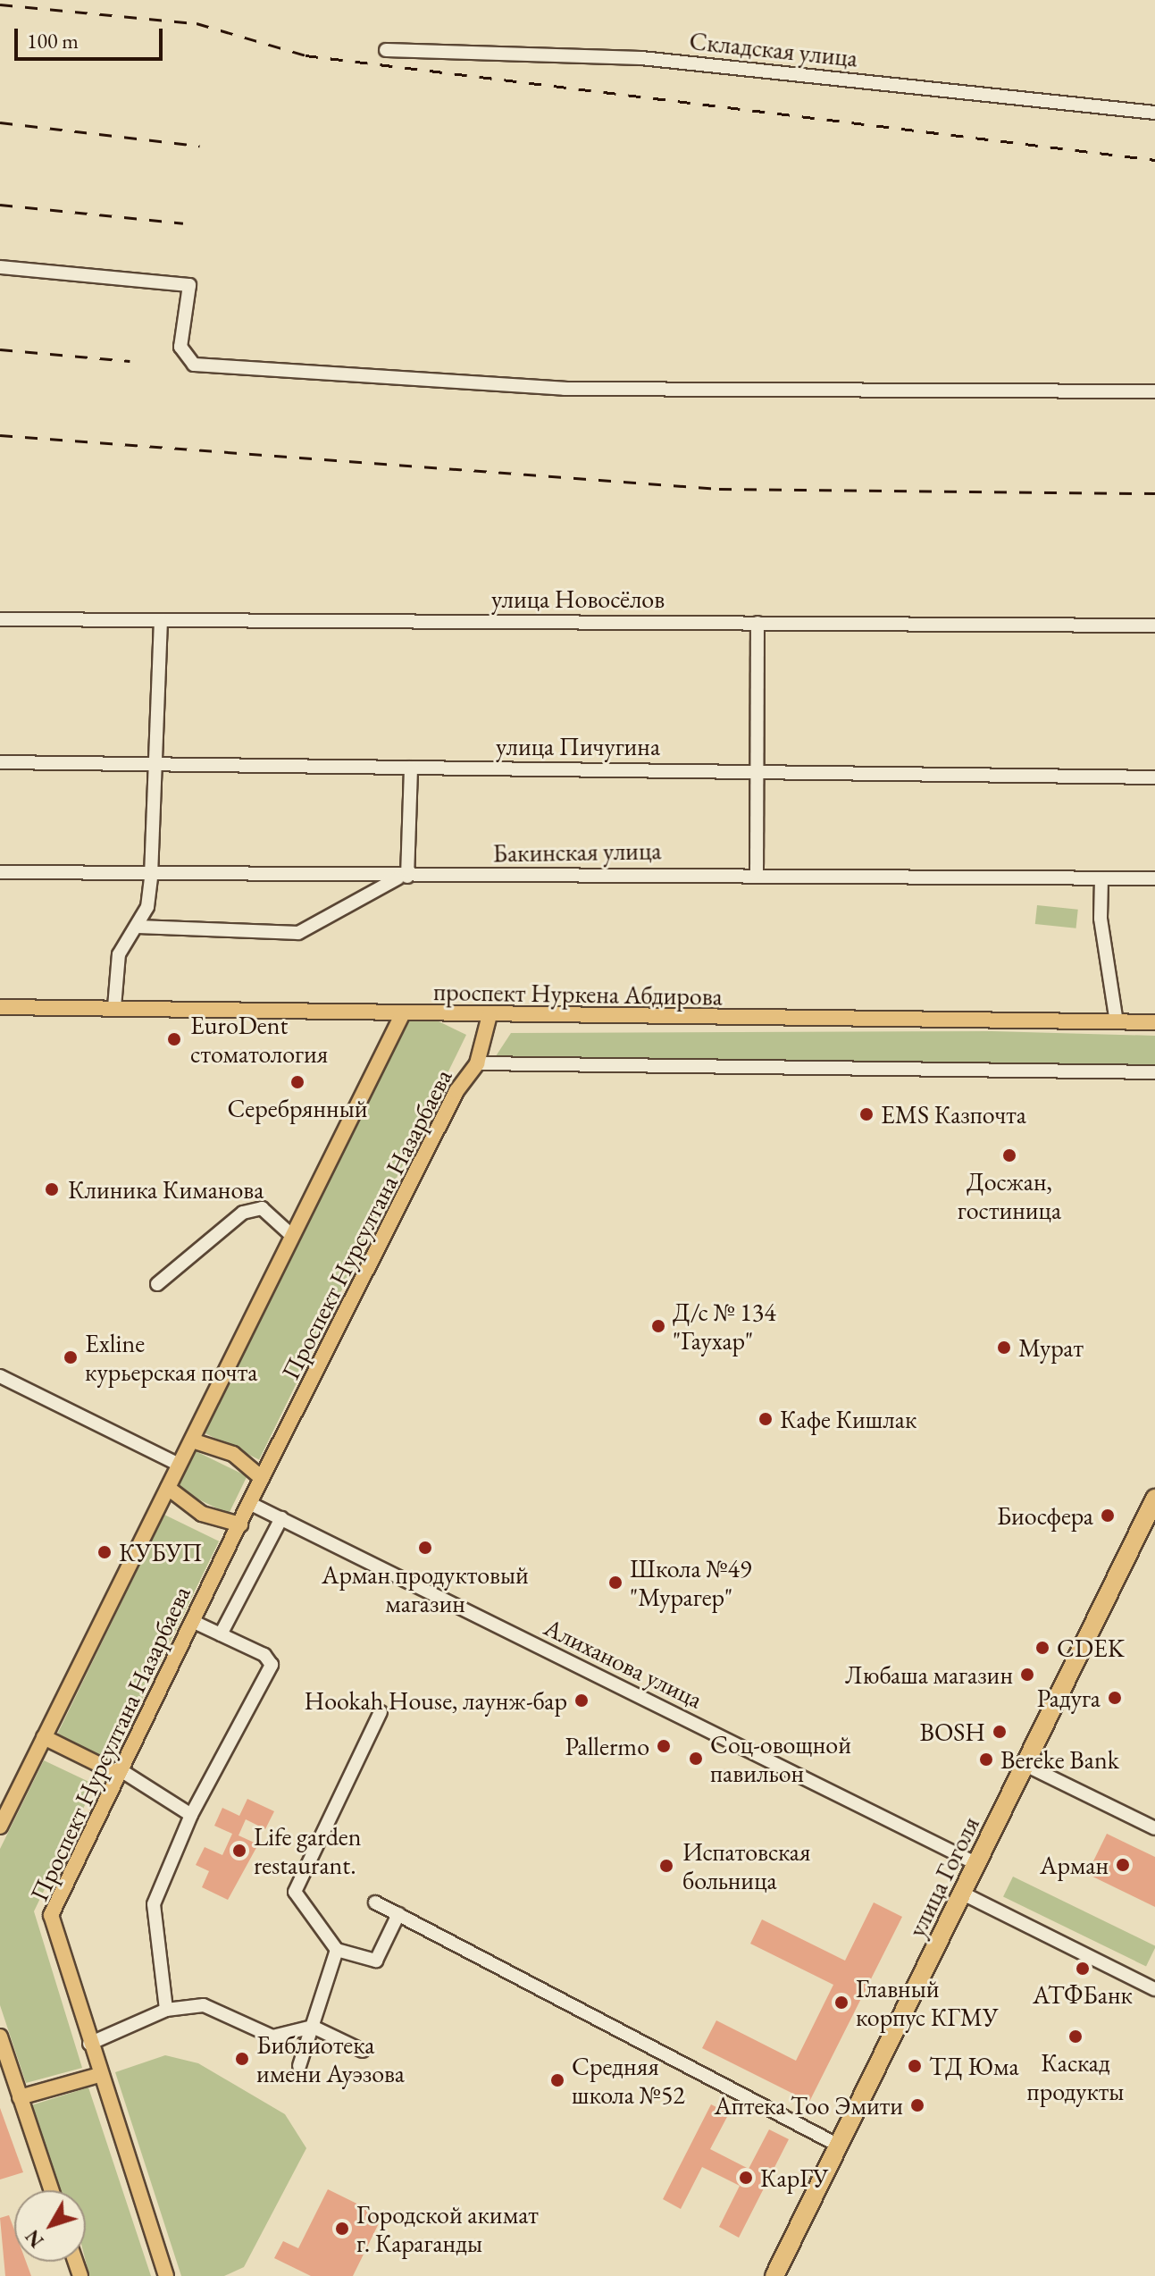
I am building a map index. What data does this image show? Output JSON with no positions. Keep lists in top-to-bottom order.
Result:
{
  "streets": {
    "highway": ["улица Гоголя"],
    "main road": ["проспект Нуркена Абдирова", "Проспект Нурсултана Назарбаева"],
    "street": [
      "Складская улица",
      "улица Новосёлов",
      "улица Пичугина",
      "Бакинская улица",
      "Алиханова улица"
    ]
  },
  "crossings": [
    ["Проспект Нурсултана Назарбаева", "Алиханова улица"],
    ["Алиханова улица", "улица Гоголя"]
  ],
  "places": [
    "EuroDent стоматология",
    "Серебрянный",
    "EMS Казпочта",
    "Досжан, гостиница",
    "Клиника Киманова",
    "Д/с № 134 \"Гаухар\"",
    "Мурат",
    "Exline курьерская почта",
    "Кафе Кишлак",
    "Биосфера",
    "Арман продуктовый магазин",
    "КУБУП",
    "Школа №49 \"Мурагер\"",
    "CDEK",
    "Любаша магазин",
    "Радуга",
    "Hookah House, лаунж-бар",
    "BOSH",
    "Pallermo",
    "Соц-овощной павильон",
    "Bereke Bank",
    "Life garden restaurant.",
    "Арман",
    "Испатовская больница",
    "АТФБанк",
    "Главный корпус КГМУ",
    "Каскад продукты",
    "Библиотека имени Ауэзова",
    "ТД Юма",
    "Средняя школа №52",
    "Аптека Тоо Эмити",
    "КарГУ",
    "Городской акимат г. Караганды"
  ],
  "scale_bar": "100 m",
  "north": "bottom left"
}
